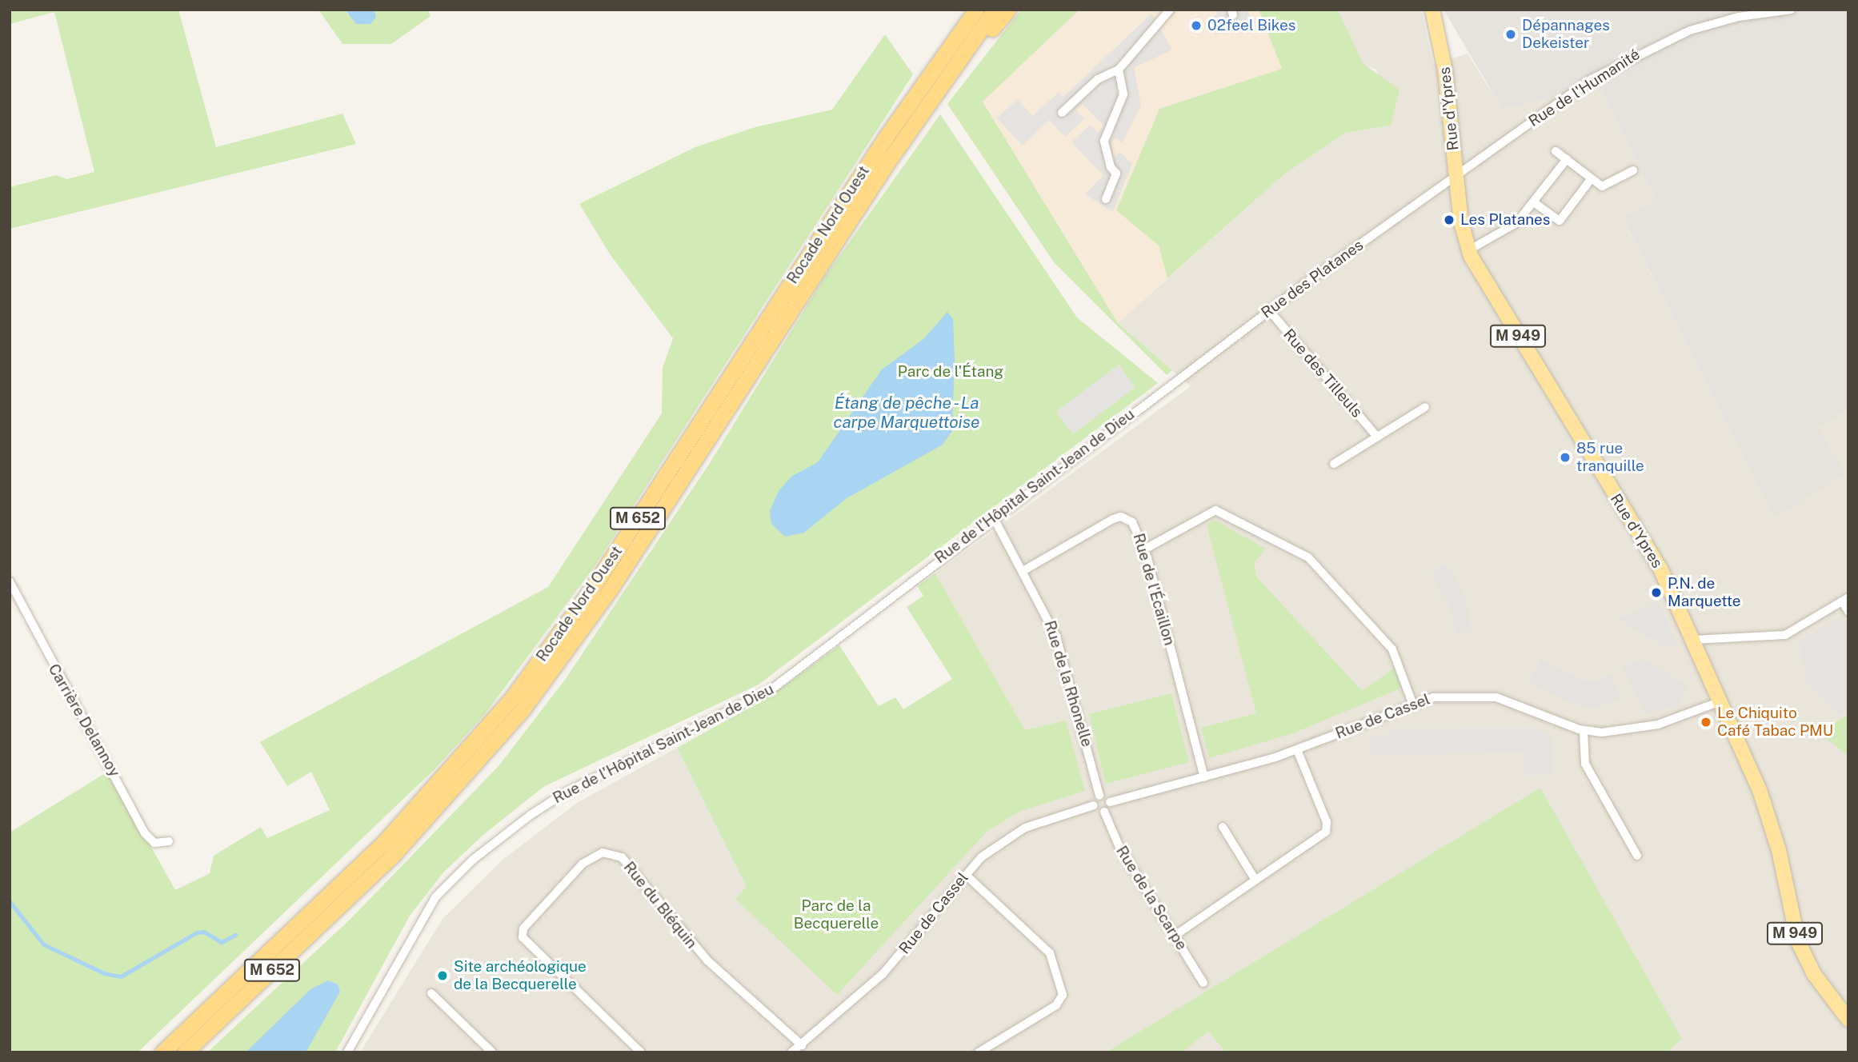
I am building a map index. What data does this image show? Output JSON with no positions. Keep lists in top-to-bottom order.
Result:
{
  "streets": {
    "highway": ["Rocade Nord Ouest", "M 652"],
    "main road": ["Rue d'Ypres", "M 949"],
    "street": [
      "Rue de l'Humanité",
      "Rue des Platanes",
      "Rue des Tilleuls",
      "Rue de l'Hôpital Saint-Jean de Dieu",
      "Rue de l'Écaillon",
      "Rue de la Rhonelle",
      "Rue de Cassel",
      "Carrière Delannoy",
      "Rue de la Scarpe",
      "Rue du Bléquin"
    ]
  },
  "crossings": [
    ["Rue de l'Humanité", "Rue d'Ypres"],
    ["Rue de l'Humanité", "Rue des Platanes"],
    ["Rue d'Ypres", "Rue des Platanes"],
    ["Rue d'Ypres", "Rue de Cassel"],
    ["Rue des Platanes", "Rue des Tilleuls"],
    ["Rue des Platanes", "Rue de l'Hôpital Saint-Jean de Dieu"],
    ["Rue de l'Hôpital Saint-Jean de Dieu", "Rue de la Rhonelle"],
    ["Rue de l'Écaillon", "Rue de la Rhonelle"],
    ["Rue de l'Écaillon", "Rue de Cassel"],
    ["Rue de Cassel", "Rue du Bléquin"]
  ],
  "water": ["Étang de pêche - La carpe Marquettoise"],
  "parks": ["Parc de l'Étang", "Parc de la Becquerelle"],
  "places": [
    "02feel Bikes",
    "Dépannages Dekeister",
    "Les Platanes",
    "85 rue tranquille",
    "P.N. de Marquette",
    "Le Chiquito Café Tabac PMU",
    "Site archéologique de la Becquerelle"
  ]
}
